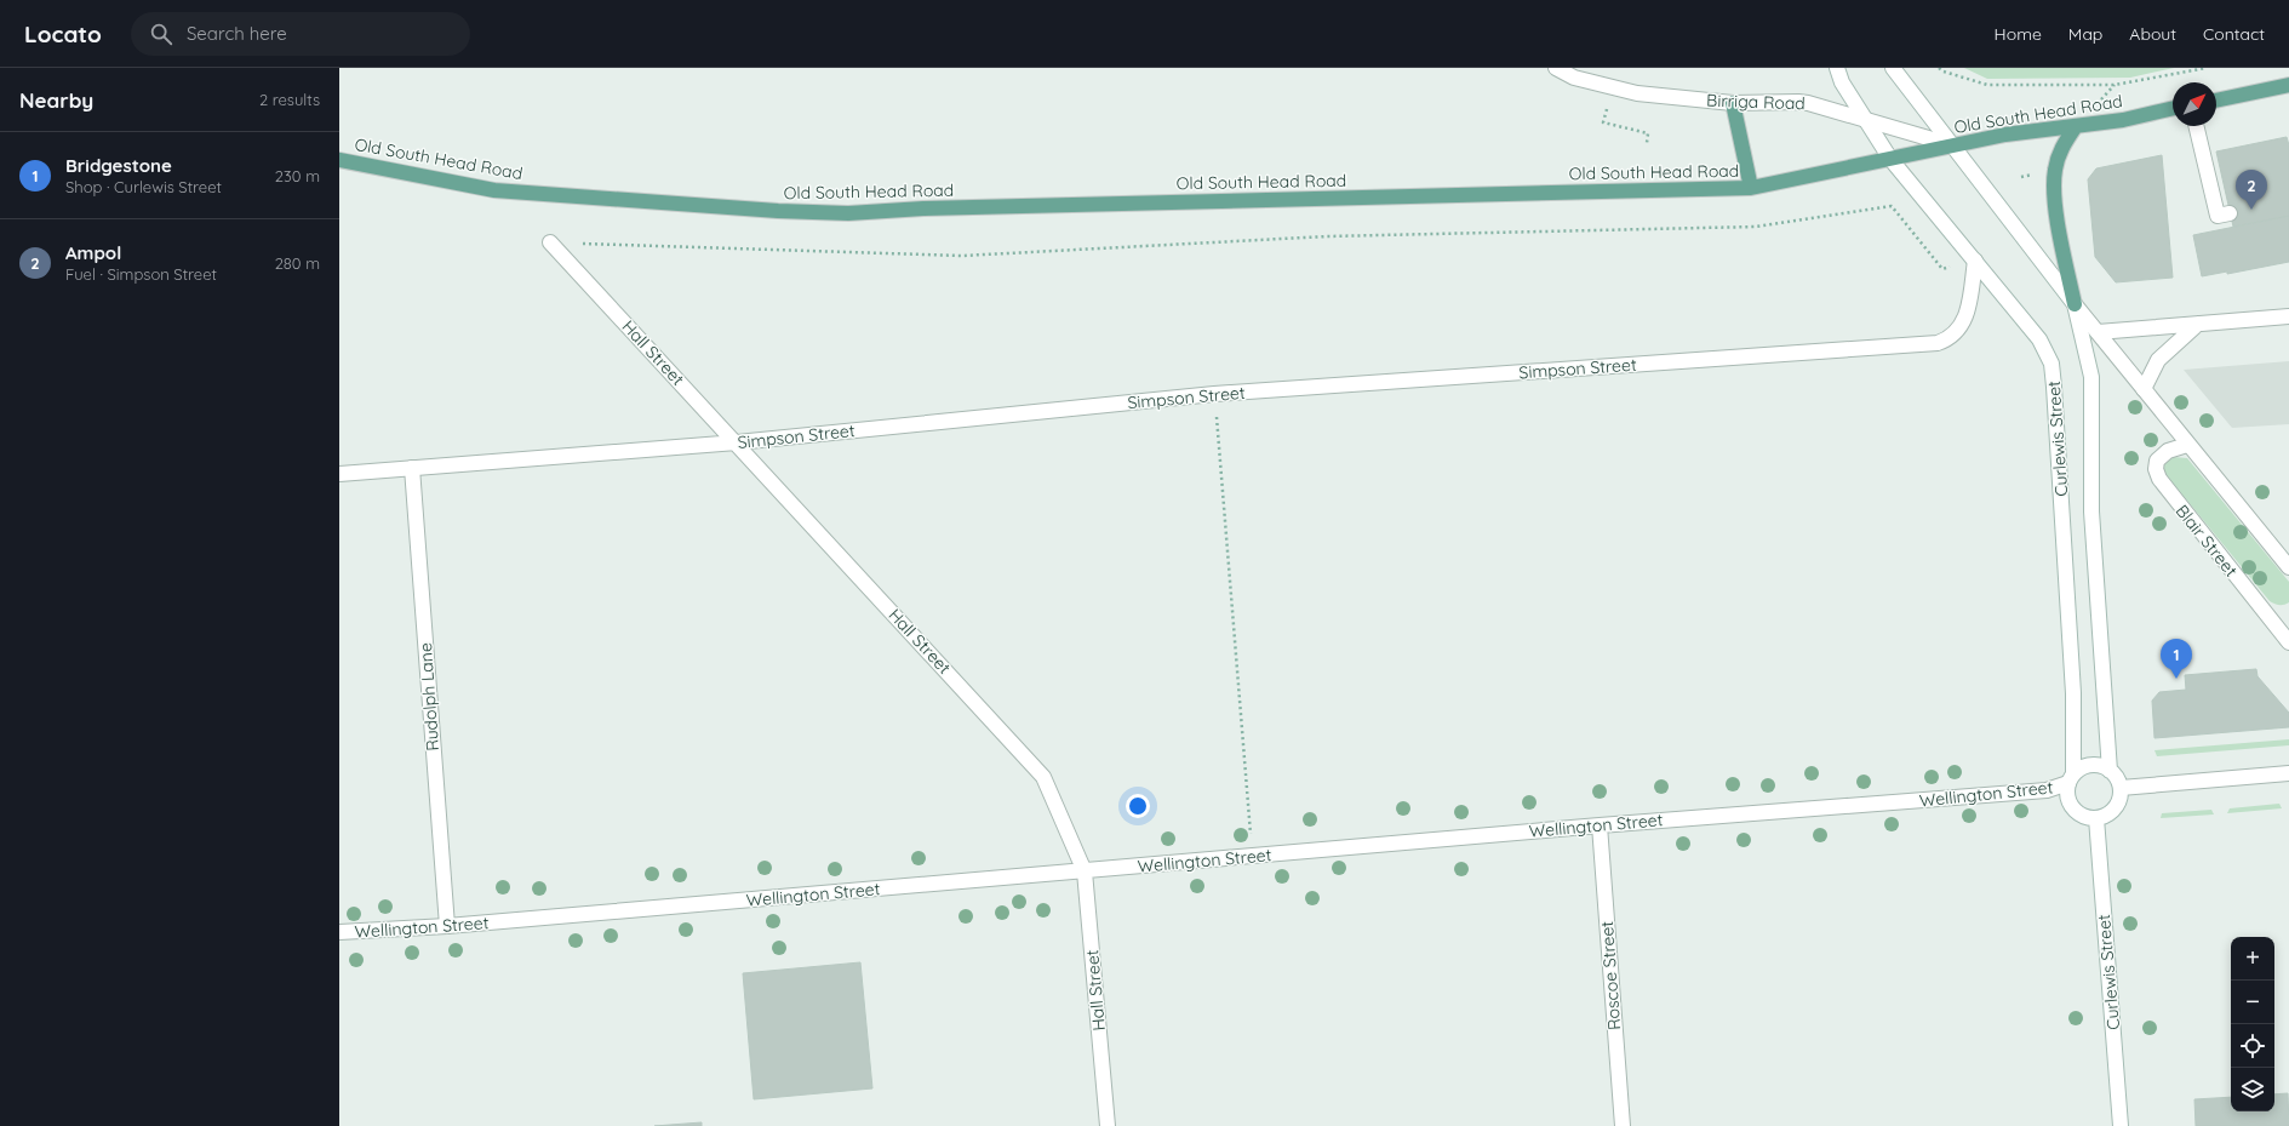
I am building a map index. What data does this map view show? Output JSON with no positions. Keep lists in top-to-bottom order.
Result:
{
  "streets": {
    "main road": ["Old South Head Road"],
    "street": [
      "Birriga Road",
      "Hall Street",
      "Simpson Street",
      "Curlewis Street",
      "Blair Street",
      "Rudolph Lane",
      "Wellington Street",
      "Roscoe Street"
    ]
  },
  "crossings": [
    ["Birriga Road", "Old South Head Road"],
    ["Birriga Road", "Curlewis Street"],
    ["Old South Head Road", "Curlewis Street"],
    ["Hall Street", "Simpson Street"],
    ["Hall Street", "Wellington Street"],
    ["Simpson Street", "Curlewis Street"],
    ["Simpson Street", "Rudolph Lane"],
    ["Curlewis Street", "Wellington Street"],
    ["Rudolph Lane", "Wellington Street"],
    ["Wellington Street", "Roscoe Street"]
  ],
  "north": "top right",
  "page": {
    "header": "Locato",
    "search": "Search here",
    "nav": [
      "Home",
      "Map",
      "About",
      "Contact"
    ],
    "heading": ["Nearby", "2 results"],
    "list": [
      {
        "mark": "1",
        "name": "Bridgestone",
        "note": "Shop · Curlewis Street",
        "value": "230 m"
      },
      {
        "mark": "2",
        "name": "Ampol",
        "note": "Fuel · Simpson Street",
        "value": "280 m"
      }
    ],
    "pins": ["2", "1"],
    "map_buttons": ["+", "−"]
  }
}
